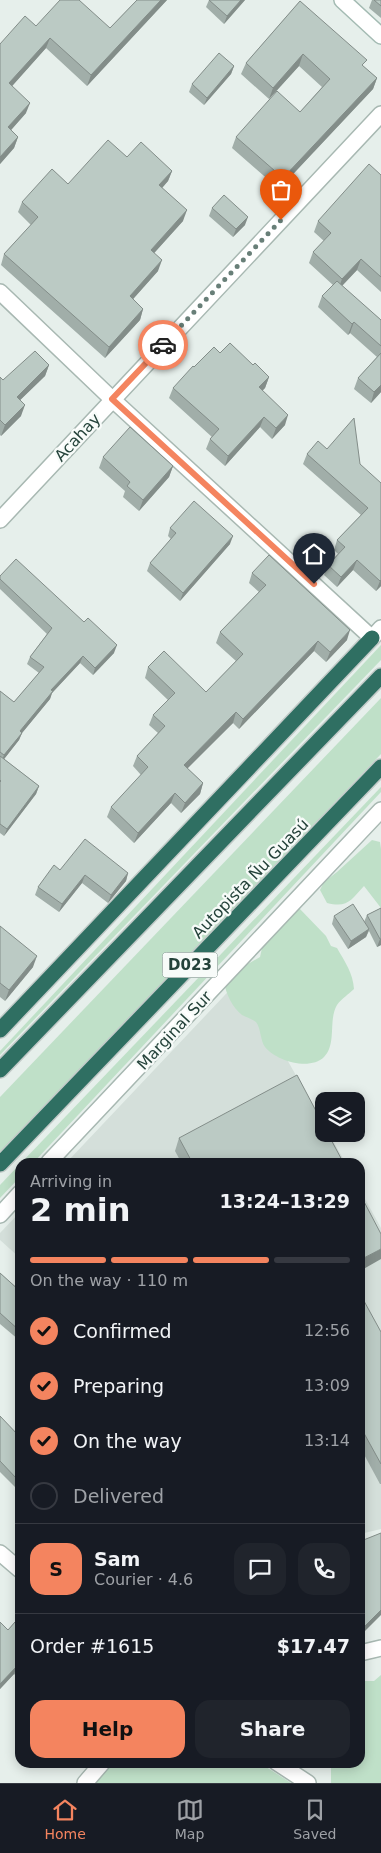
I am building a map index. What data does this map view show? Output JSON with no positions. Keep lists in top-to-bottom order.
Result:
{
  "streets": {
    "highway": ["Autopista Ñu Guasú", "D023"],
    "street": ["Acahay", "Marginal Sur"]
  },
  "page": {
    "heading": ["2 min", "Arriving in", "13:24–13:29"],
    "panel": [
      "Sam",
      "Courier · 4.6",
      "Order #1615",
      "$17.47"
    ],
    "bar": "On the way · 110 m",
    "list": [
      ["Confirmed", "12:56"],
      ["Preparing", "13:09"],
      ["On the way", "13:14"],
      "Delivered"
    ],
    "round": "S",
    "buttons": ["Help", "Share"],
    "tabs": ["Home", "Map", "Saved"]
  }
}
